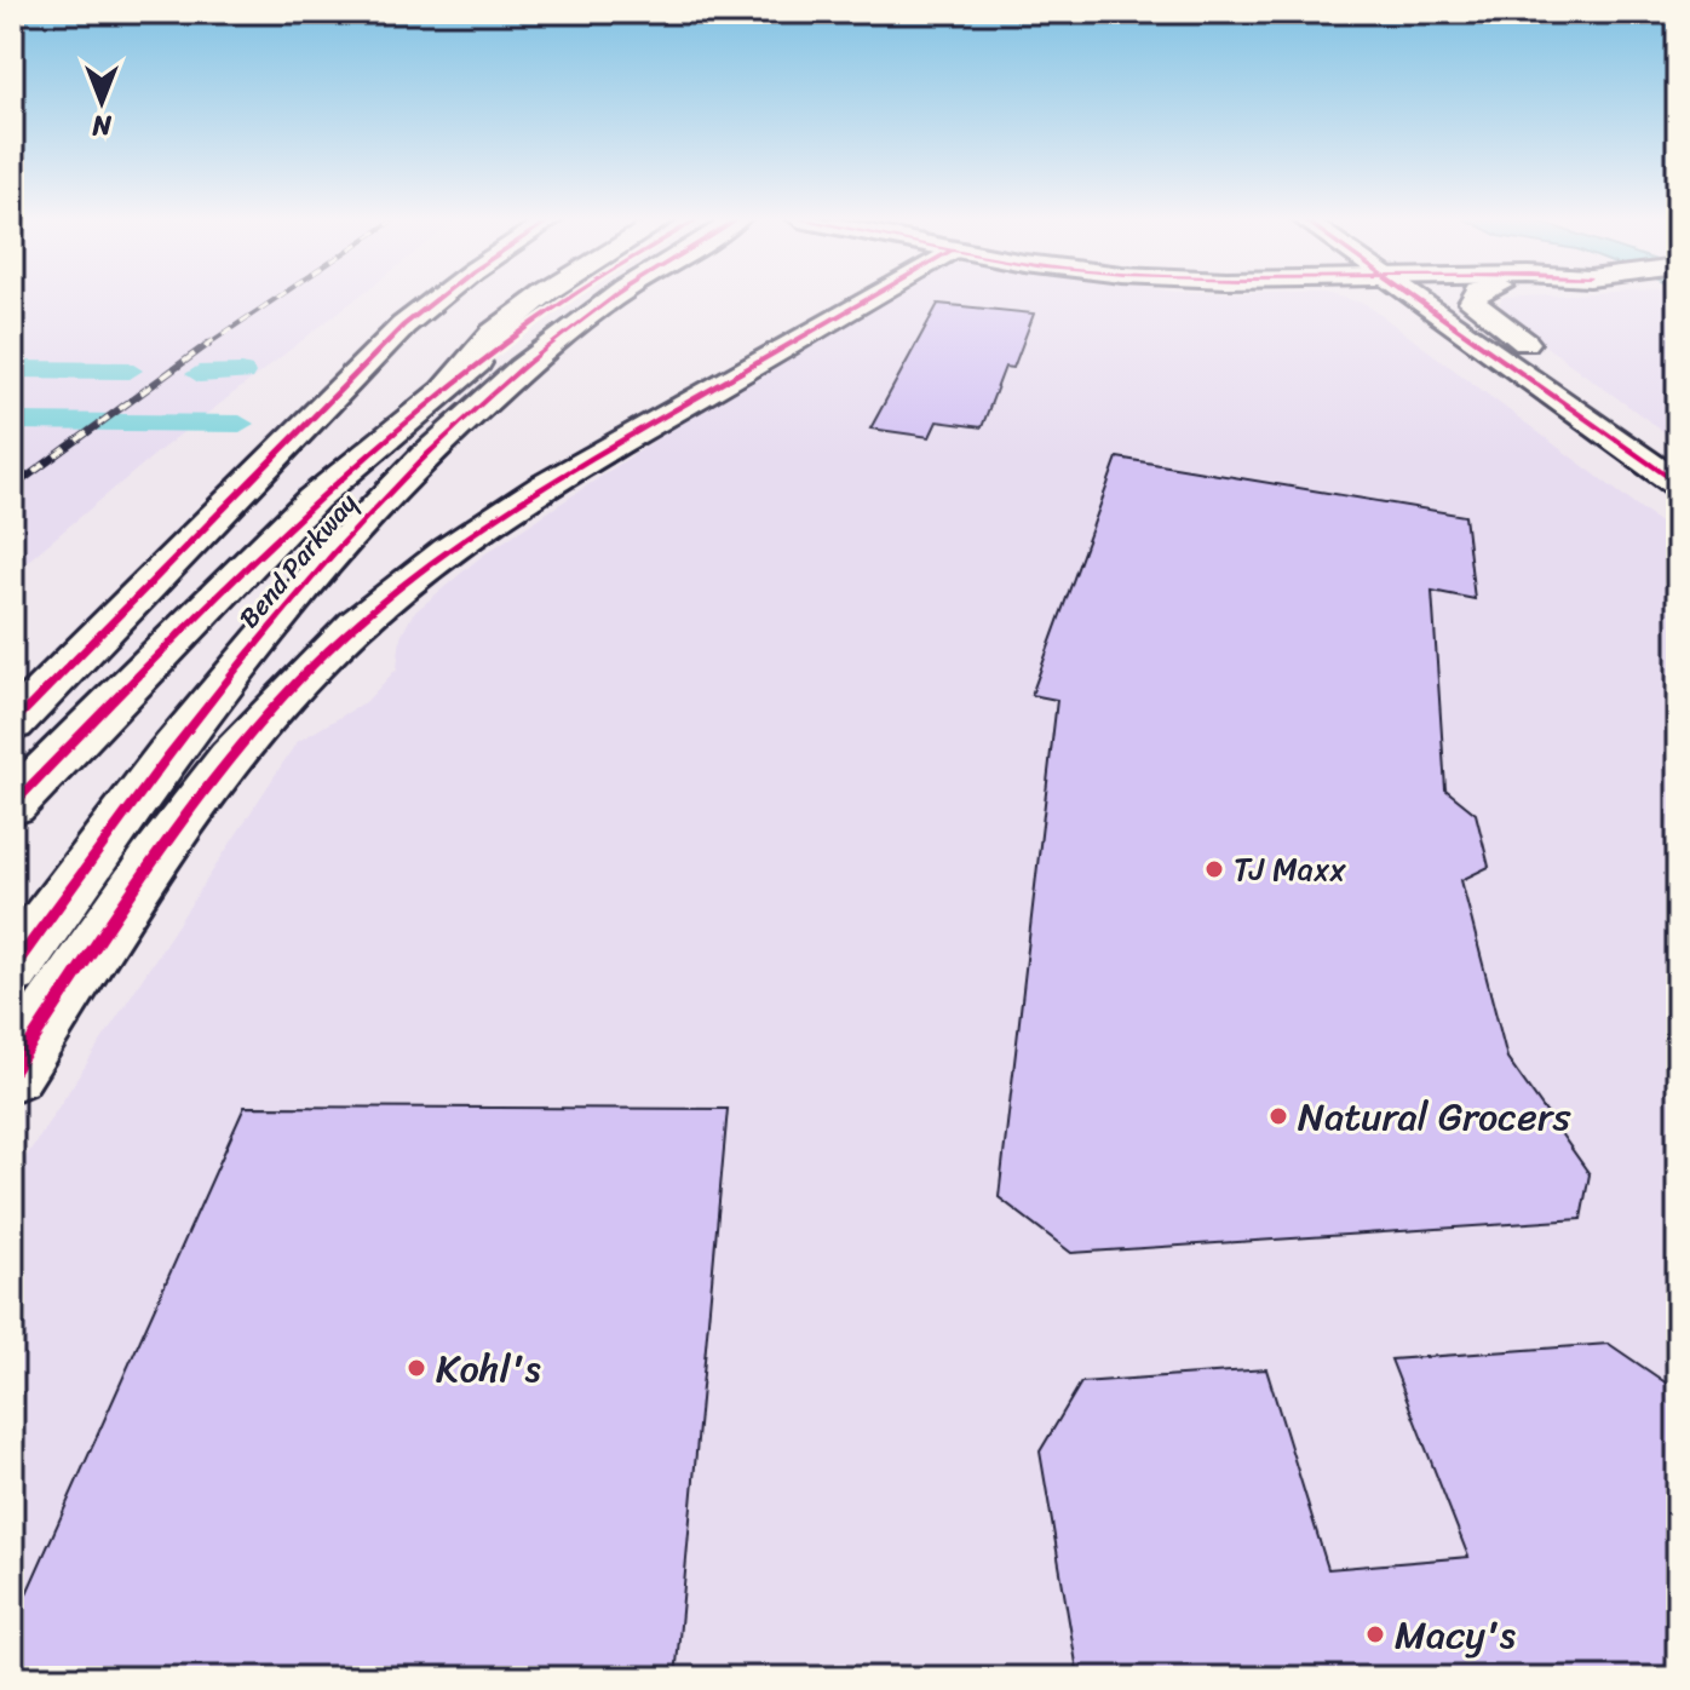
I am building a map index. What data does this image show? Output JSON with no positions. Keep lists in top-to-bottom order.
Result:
{
  "streets": {
    "main road": ["Bend Parkway"]
  },
  "places": [
    "TJ Maxx",
    "Natural Grocers",
    "Kohl's",
    "Macy's"
  ],
  "north": "bottom"
}
